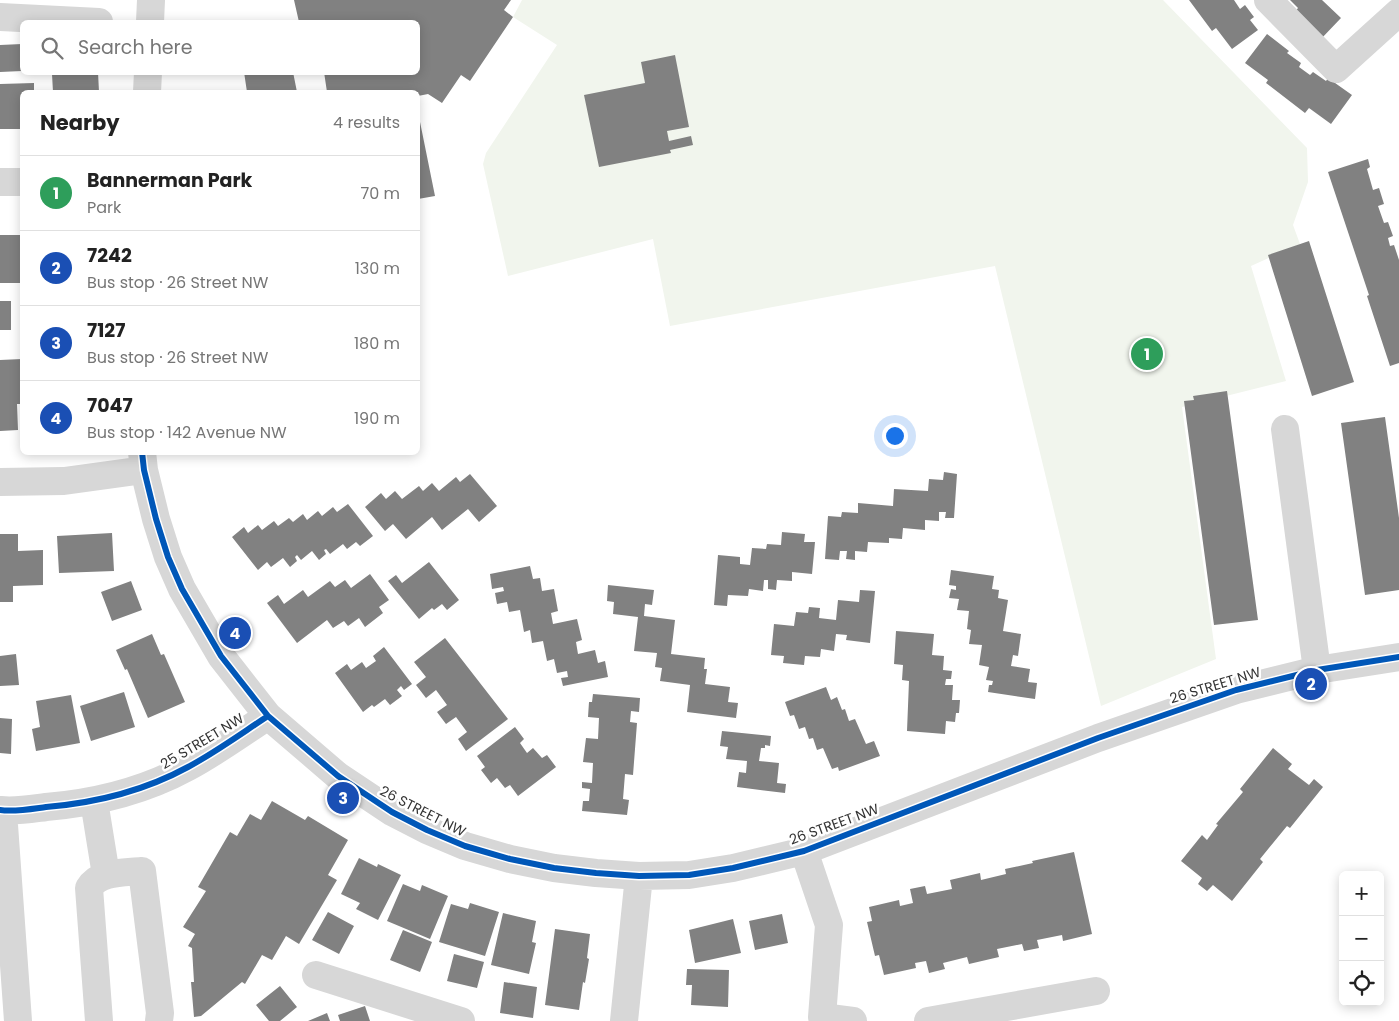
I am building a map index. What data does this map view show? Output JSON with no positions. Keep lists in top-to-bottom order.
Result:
{
  "streets": {
    "street": ["26 STREET NW", "25 STREET NW"]
  },
  "crossings": [
    ["26 STREET NW", "25 STREET NW"]
  ],
  "page": {
    "search": "Search here",
    "heading": ["Nearby", "4 results"],
    "list": [
      {
        "mark": "1",
        "name": "Bannerman Park",
        "note": "Park",
        "value": "70 m"
      },
      {
        "mark": "2",
        "name": "7242",
        "note": "Bus stop · 26 Street NW",
        "value": "130 m"
      },
      {
        "mark": "3",
        "name": "7127",
        "note": "Bus stop · 26 Street NW",
        "value": "180 m"
      },
      {
        "mark": "4",
        "name": "7047",
        "note": "Bus stop · 142 Avenue NW",
        "value": "190 m"
      }
    ],
    "pins": [
      "1",
      "4",
      "2",
      "3"
    ],
    "map_buttons": ["+", "−"]
  }
}
